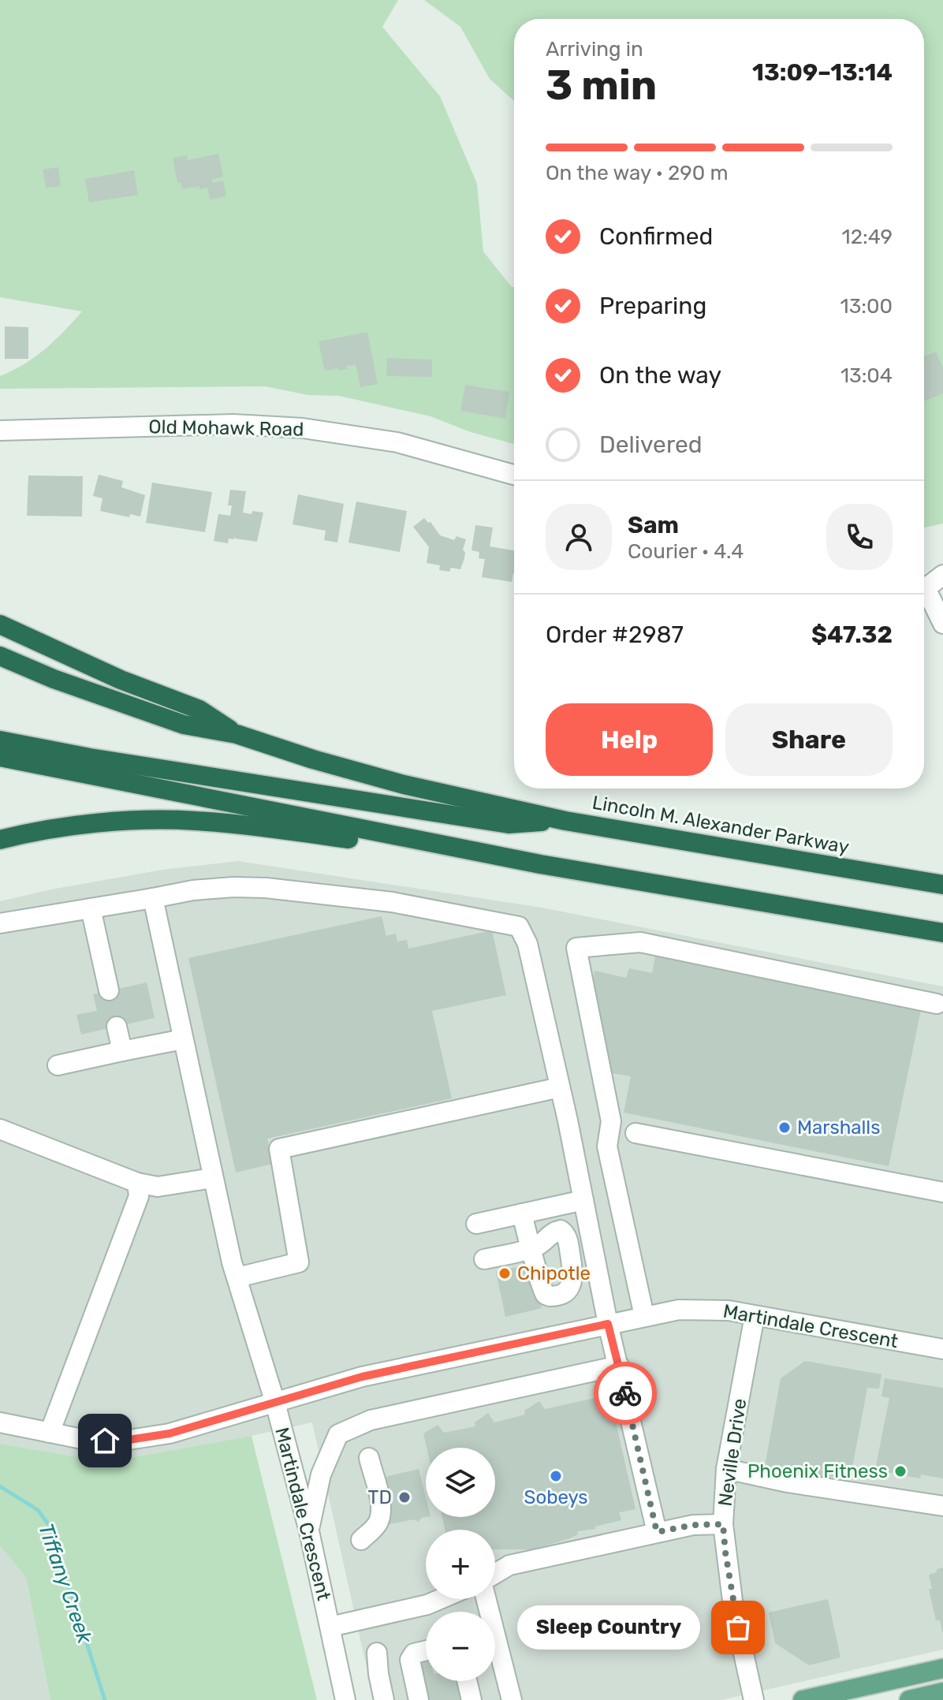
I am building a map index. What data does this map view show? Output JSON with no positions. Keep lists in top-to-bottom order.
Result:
{
  "streets": {
    "highway": ["Lincoln M. Alexander Parkway"],
    "street": ["Old Mohawk Road", "Martindale Crescent", "Neville Drive"]
  },
  "crossings": [
    ["Martindale Crescent", "Neville Drive"]
  ],
  "water": ["Tiffany Creek"],
  "places": [
    "Marshalls",
    "Chipotle",
    "Phoenix Fitness",
    "Sobeys",
    "TD",
    "Sleep Country"
  ],
  "page": {
    "heading": ["3 min", "Arriving in", "13:09–13:14"],
    "panel": [
      "Sam",
      "Courier · 4.4",
      "Order #2987",
      "$47.32"
    ],
    "bar": "On the way · 290 m",
    "list": [
      ["Confirmed", "12:49"],
      ["Preparing", "13:00"],
      ["On the way", "13:04"],
      "Delivered"
    ],
    "buttons": ["Help", "Share"],
    "map_buttons": ["+", "−"],
    "bubble": "Sleep Country"
  }
}
